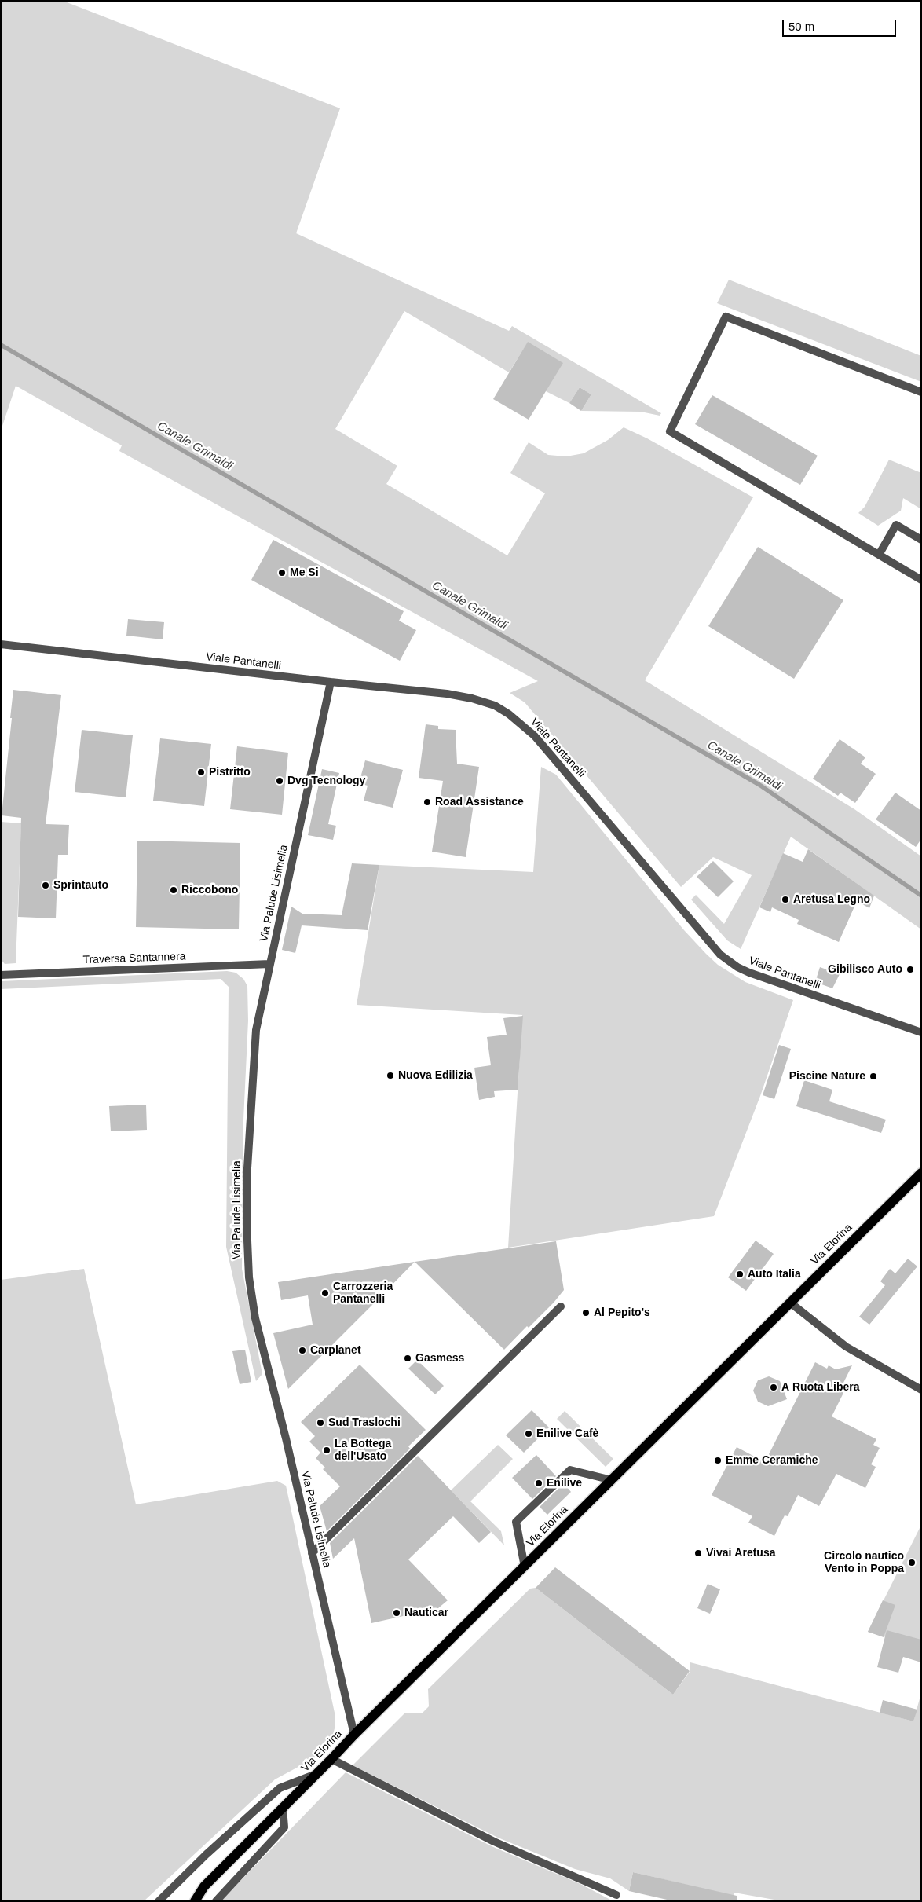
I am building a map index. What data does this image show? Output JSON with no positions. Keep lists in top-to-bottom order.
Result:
{
  "streets": {
    "main road": ["Via Elorina"],
    "street": ["Viale Pantanelli", "Via Palude Lisimelia", "Traversa Santannera"]
  },
  "crossings": [
    ["Viale Pantanelli", "Via Palude Lisimelia"],
    ["Via Palude Lisimelia", "Traversa Santannera"],
    ["Via Palude Lisimelia", "Via Elorina"]
  ],
  "water": ["Canale Grimaldi"],
  "places": [
    "Me Si",
    "Pistritto",
    "Dvg Tecnology",
    "Road Assistance",
    "Sprintauto",
    "Riccobono",
    "Aretusa Legno",
    "Gibilisco Auto",
    "Nuova Edilizia",
    "Piscine Nature",
    "Auto Italia",
    "Carrozzeria Pantanelli",
    "Al Pepito's",
    "Carplanet",
    "Gasmess",
    "A Ruota Libera",
    "Sud Traslochi",
    "Enilive Cafè",
    "La Bottega dell'Usato",
    "Emme Ceramiche",
    "Enilive",
    "Vivai Aretusa",
    "Circolo nautico Vento in Poppa",
    "Nauticar"
  ],
  "scale_bar": "50 m"
}
